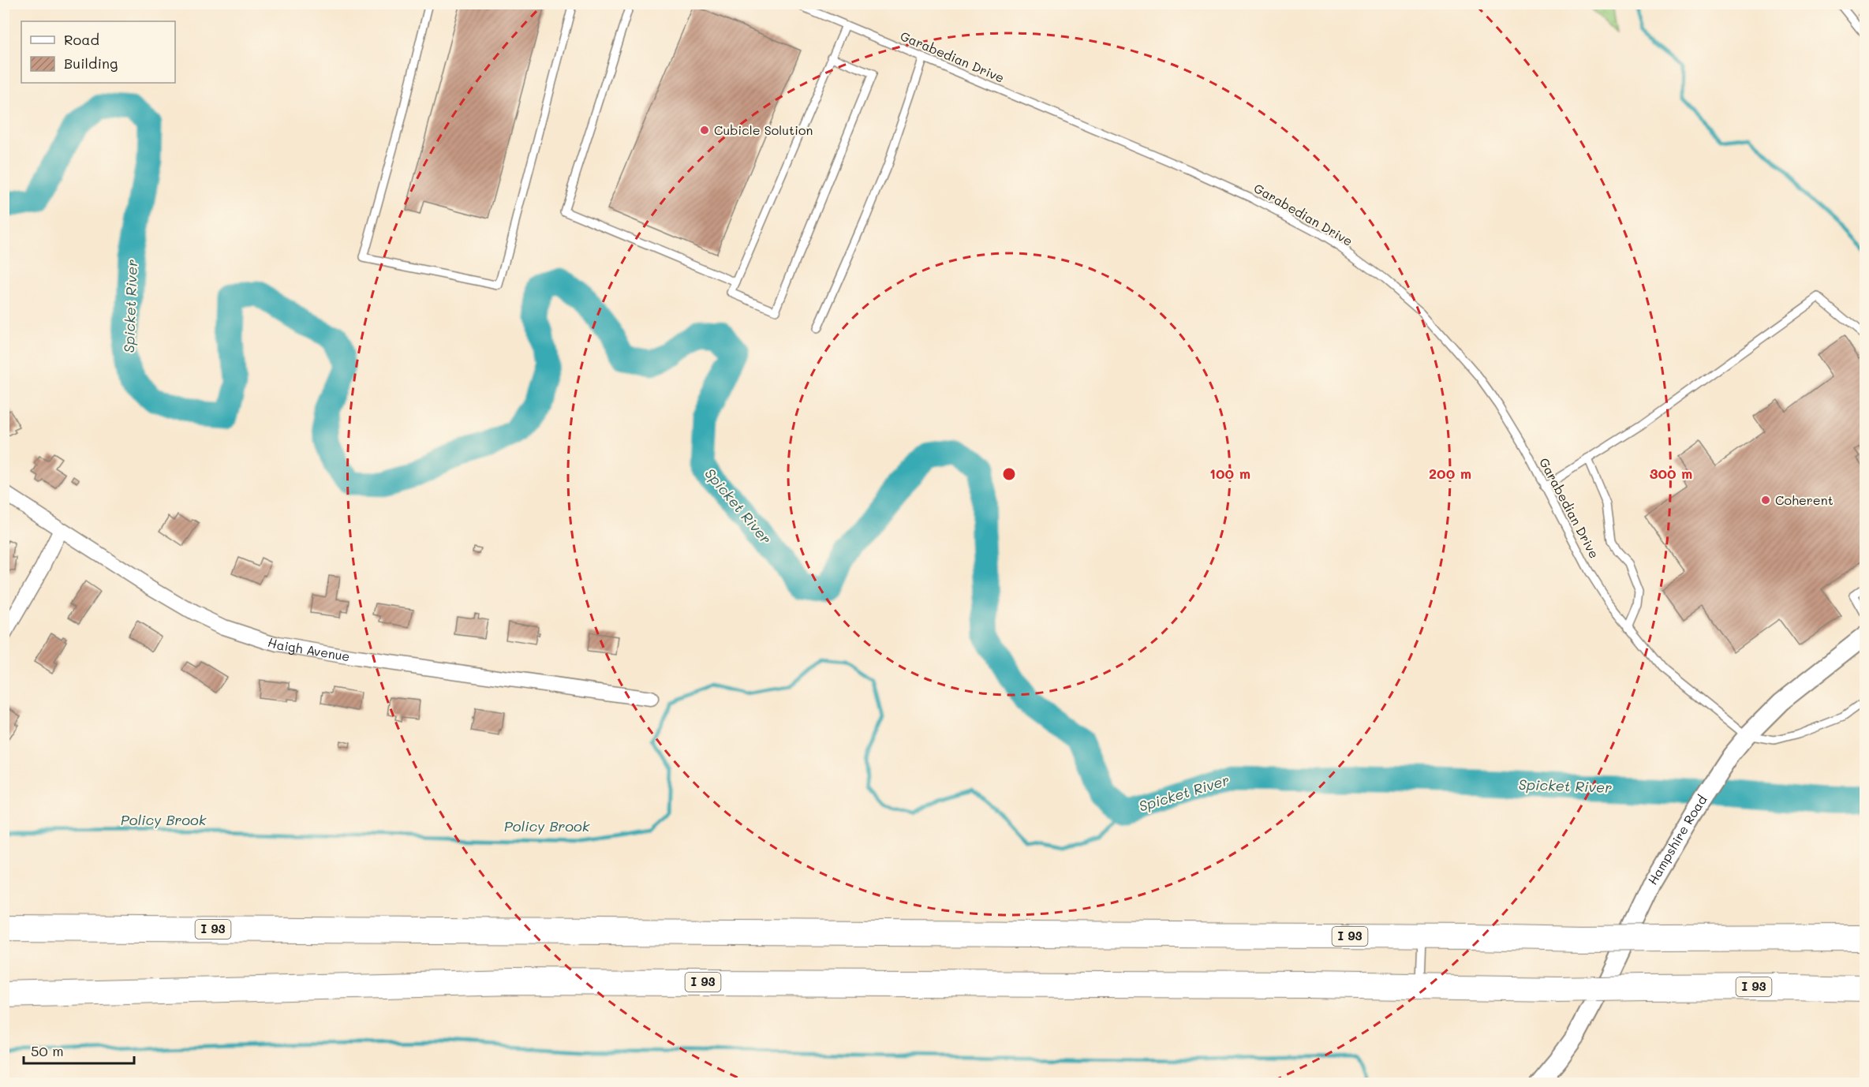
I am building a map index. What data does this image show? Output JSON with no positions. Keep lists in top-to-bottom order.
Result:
{
  "streets": {
    "highway": ["I 93"],
    "street": ["Haigh Avenue", "Hampshire Road"],
    "lane": ["Garabedian Drive"]
  },
  "crossings": [
    ["Garabedian Drive", "Hampshire Road"]
  ],
  "water": ["Spicket River", "Policy Brook"],
  "places": ["Cubicle Solution", "Coherent"],
  "legend": ["Road", "Building"],
  "scale_bar": "50 m",
  "rings": ["100 m", "200 m", "300 m"]
}
